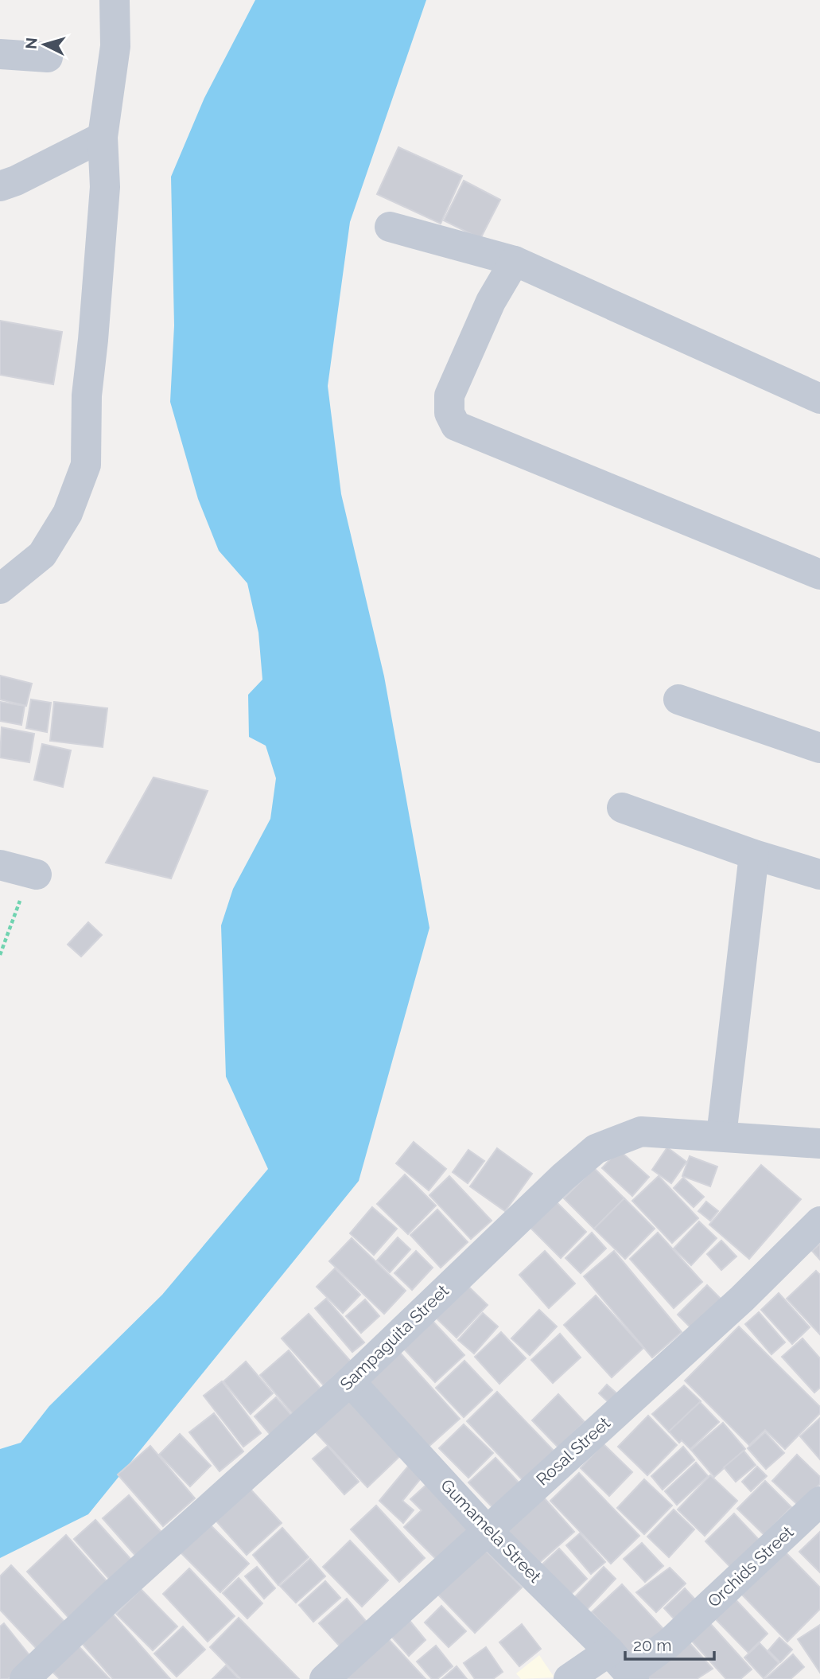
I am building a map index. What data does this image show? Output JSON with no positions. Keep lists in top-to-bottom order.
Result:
{
  "streets": {
    "street": [
      "Sampaguita Street",
      "Rosal Street",
      "Gumamela Street",
      "Orchids Street"
    ]
  },
  "crossings": [
    ["Sampaguita Street", "Gumamela Street"],
    ["Rosal Street", "Gumamela Street"],
    ["Gumamela Street", "Orchids Street"]
  ],
  "scale_bar": "20 m",
  "north": "left"
}
